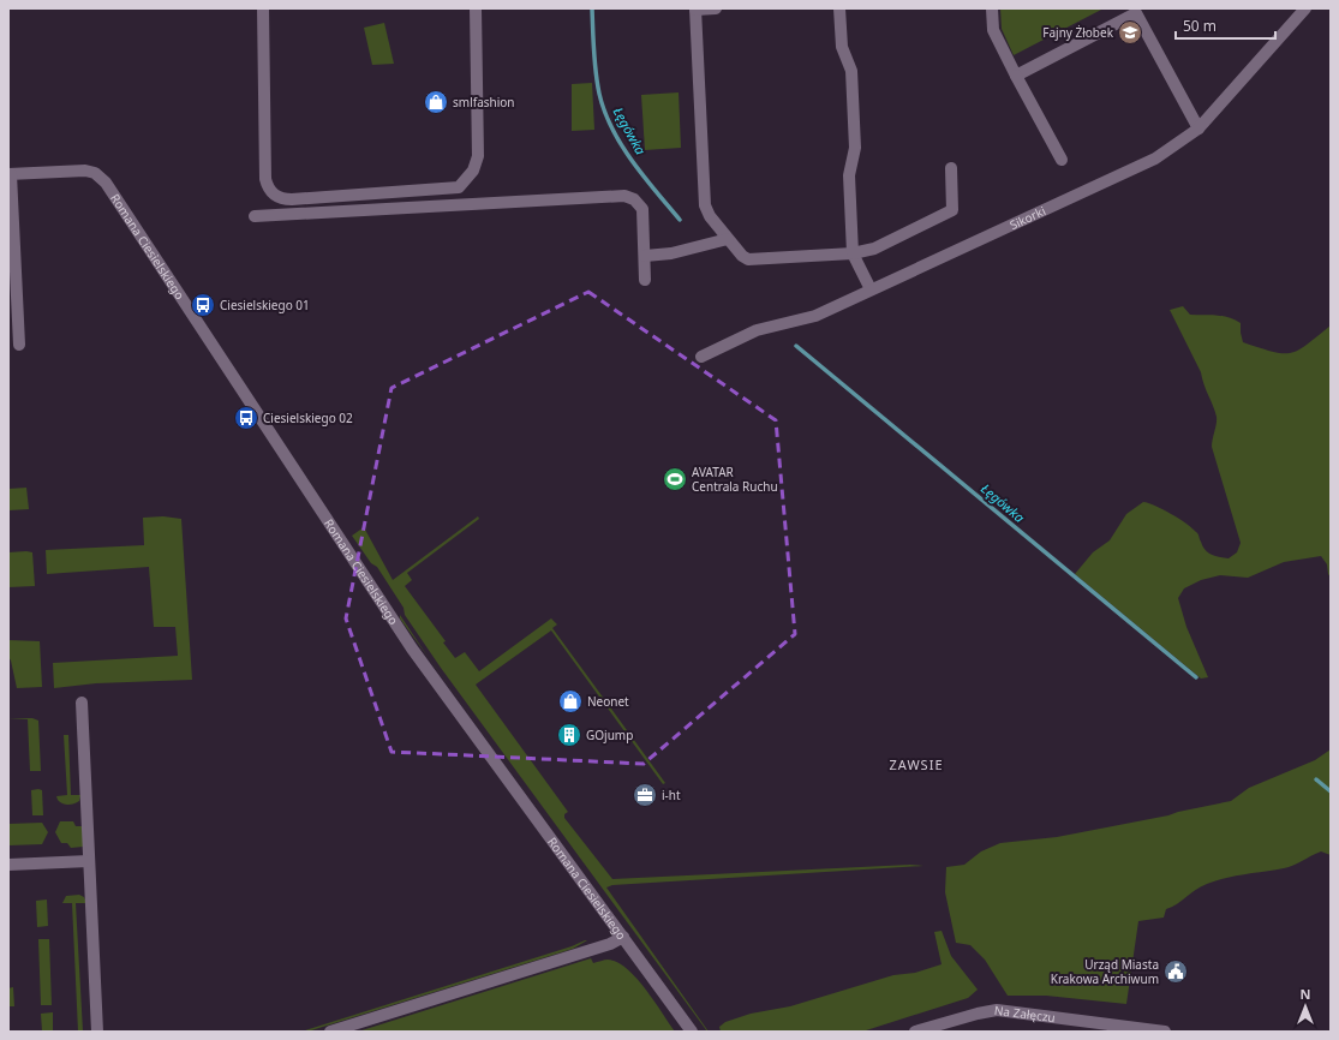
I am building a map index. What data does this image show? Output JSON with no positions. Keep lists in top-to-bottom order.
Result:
{
  "streets": {
    "street": ["Sikorki", "Romana Ciesielskiego", "Na Załęczu"]
  },
  "districts": ["ZAWSIE"],
  "water": ["Łęgówka"],
  "places": {
    "school or university": ["Fajny Żłobek"],
    "shop": ["smlfashion", "Neonet"],
    "bus stop": ["Ciesielskiego 01", "Ciesielskiego 02"],
    "sports": ["AVATAR Centrala Ruchu"],
    "building": ["GOjump"],
    "office": ["i-ht"],
    "public building": ["Urząd Miasta Krakowa Archiwum"]
  },
  "scale_bar": "50 m",
  "north": "top"
}
